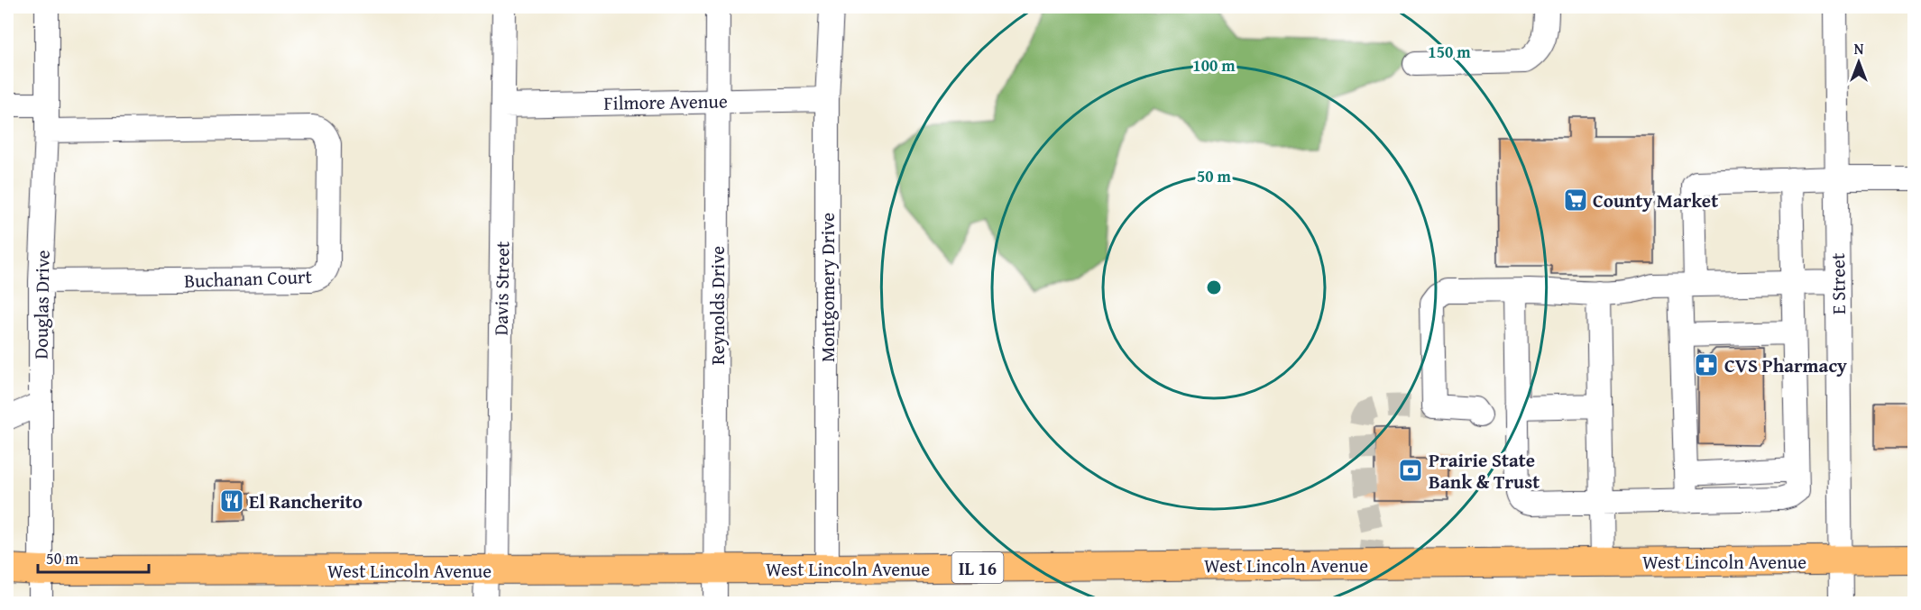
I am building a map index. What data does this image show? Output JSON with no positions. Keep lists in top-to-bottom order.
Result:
{
  "streets": {
    "main road": ["West Lincoln Avenue", "IL 16"],
    "street": [
      "Filmore Avenue",
      "Buchanan Court",
      "E Street",
      "Montgomery Drive",
      "Davis Street",
      "Douglas Drive",
      "Reynolds Drive"
    ]
  },
  "crossings": [
    ["Filmore Avenue", "Montgomery Drive"],
    ["Filmore Avenue", "Davis Street"],
    ["Filmore Avenue", "Reynolds Drive"],
    ["Buchanan Court", "Douglas Drive"],
    ["E Street", "West Lincoln Avenue"],
    ["Montgomery Drive", "West Lincoln Avenue"],
    ["Davis Street", "West Lincoln Avenue"],
    ["Douglas Drive", "West Lincoln Avenue"],
    ["Douglas Drive", "IL 16"],
    ["Reynolds Drive", "West Lincoln Avenue"],
    ["West Lincoln Avenue", "IL 16"]
  ],
  "places": {
    "supermarket": ["County Market"],
    "pharmacy": ["CVS Pharmacy"],
    "bank": ["Prairie State Bank & Trust"],
    "restaurant": ["El Rancherito"]
  },
  "scale_bar": "50 m",
  "north": "top",
  "rings": ["150 m", "100 m", "50 m"]
}
